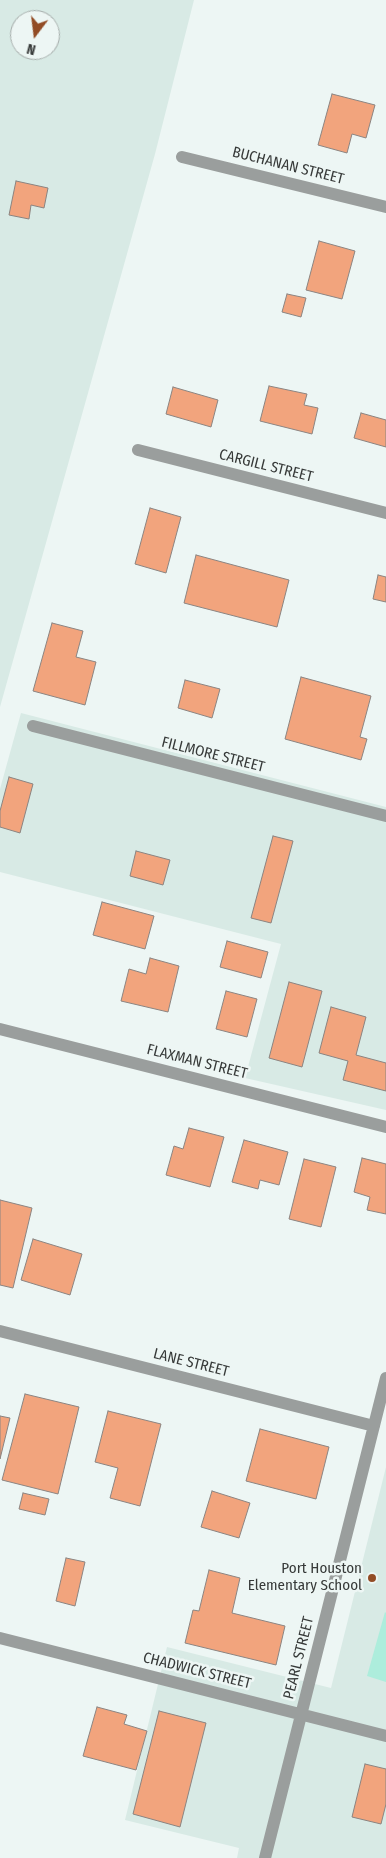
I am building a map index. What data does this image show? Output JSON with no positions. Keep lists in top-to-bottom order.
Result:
{
  "streets": {
    "street": [
      "BUCHANAN STREET",
      "CARGILL STREET",
      "FILLMORE STREET",
      "FLAXMAN STREET",
      "LANE STREET",
      "PEARL STREET",
      "CHADWICK STREET"
    ]
  },
  "crossings": [
    ["LANE STREET", "PEARL STREET"],
    ["PEARL STREET", "CHADWICK STREET"]
  ],
  "places": ["Port Houston Elementary School"],
  "north": "bottom"
}
